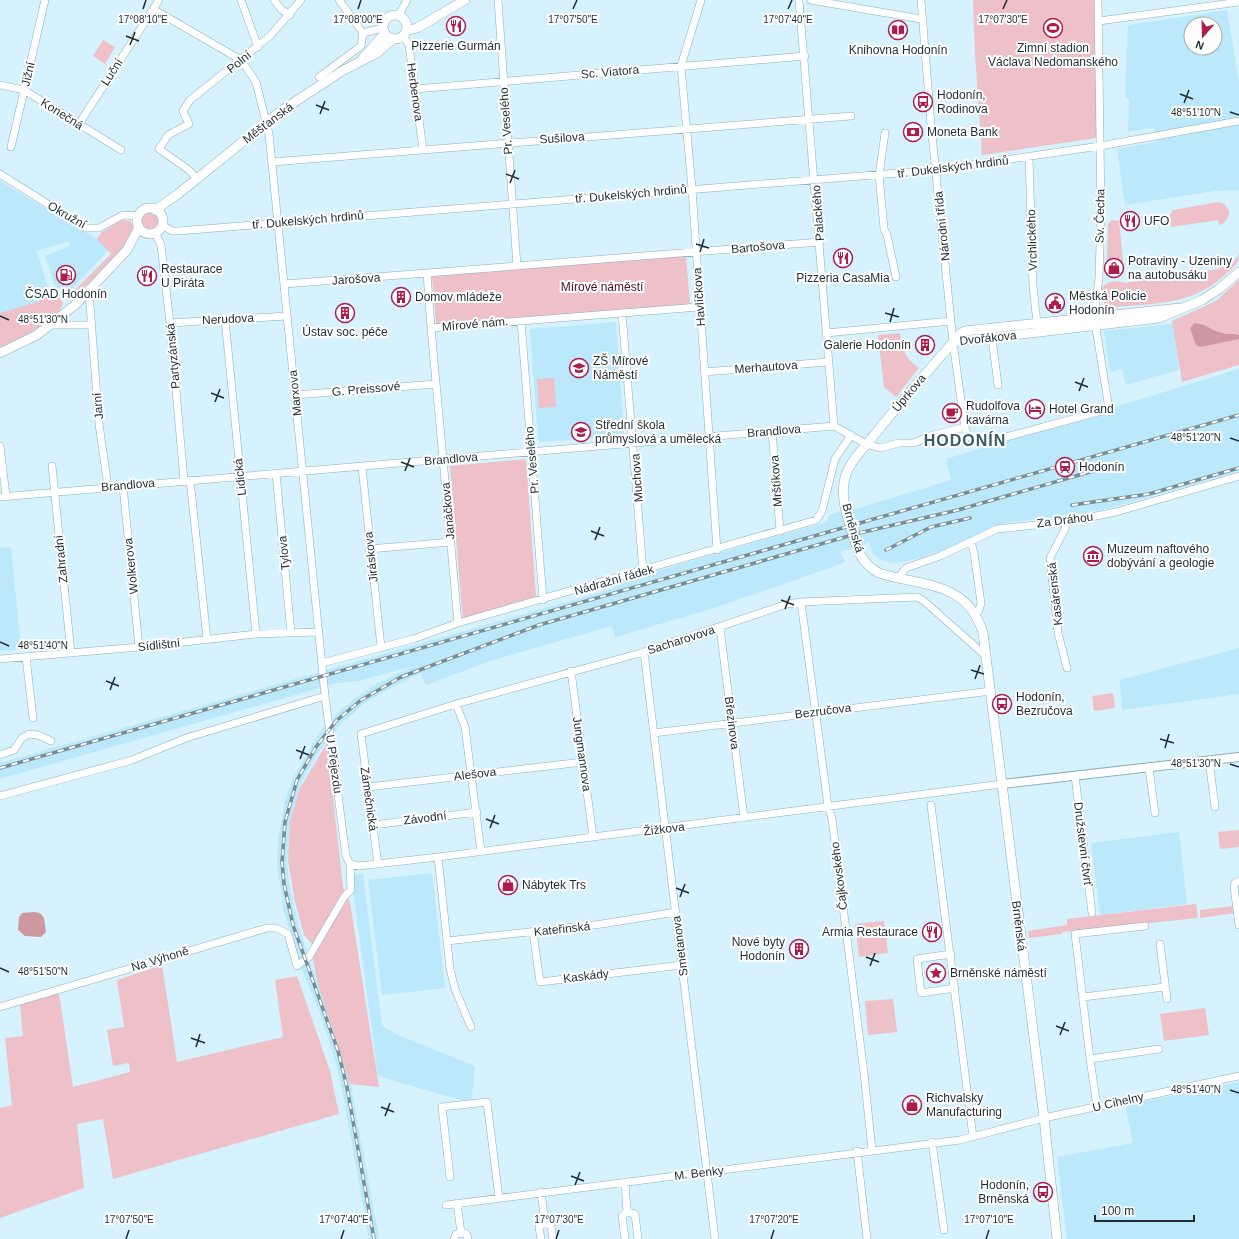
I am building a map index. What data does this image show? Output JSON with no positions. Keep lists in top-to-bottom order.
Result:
{
  "streets": {
    "main road": [
      "Měšťanská",
      "Dvořákova",
      "Úprkova",
      "Brněnská"
    ],
    "street": [
      "Polní",
      "Luční",
      "Sc. Viatora",
      "Jižní",
      "Herbenova",
      "Konečná",
      "Pr. Veselého",
      "Sušilova",
      "tř. Dukelských hrdinů",
      "Palackého",
      "Okružní",
      "Sv. Čecha",
      "Národní třída",
      "Vrchlického",
      "Bartošova",
      "Jarošova",
      "Havlíčkova",
      "Nerudova",
      "Mírové nám.",
      "Partyzánská",
      "Merhautova",
      "G. Preissové",
      "Marxova",
      "Jarní",
      "Brandlova",
      "Lidická",
      "Muchova",
      "Mrštíkova",
      "Janáčkova",
      "Za Dráhou",
      "Tylova",
      "Jiráskova",
      "Zahradní",
      "Wolkerova",
      "Nádražní řádek",
      "Kasárenská",
      "Sacharovova",
      "Sídlištní",
      "Bezručova",
      "Březinova",
      "Jungmannova",
      "U Přejezdu",
      "Alešova",
      "Zámečnická",
      "Závodní",
      "Žižkova",
      "Družstevní čtvrť",
      "Čajkovského",
      "Kateřinská",
      "Smetanova",
      "Na Výhoně",
      "Kaskády",
      "U Cihelny",
      "M. Benky"
    ]
  },
  "crossings": [
    ["Polní", "Měšťanská"],
    ["Polní", "Marxova"],
    ["Luční", "Konečná"],
    ["Sc. Viatora", "Herbenova"],
    ["Sc. Viatora", "Pr. Veselého"],
    ["Sc. Viatora", "Palackého"],
    ["Sc. Viatora", "Havlíčkova"],
    ["Jižní", "Konečná"],
    ["Herbenova", "Sušilova"],
    ["Pr. Veselého", "Sušilova"],
    ["Pr. Veselého", "tř. Dukelských hrdinů"],
    ["Pr. Veselého", "Mírové nám."],
    ["Pr. Veselého", "Brandlova"],
    ["Pr. Veselého", "Nádražní řádek"],
    ["Měšťanská", "tř. Dukelských hrdinů"],
    ["Měšťanská", "Okružní"],
    ["Měšťanská", "Partyzánská"],
    ["Měšťanská", "Marxova"],
    ["Měšťanská", "Jarní"],
    ["Sušilova", "Palackého"],
    ["Sušilova", "Havlíčkova"],
    ["Sušilova", "Marxova"],
    ["tř. Dukelských hrdinů", "Palackého"],
    ["tř. Dukelských hrdinů", "Okružní"],
    ["tř. Dukelských hrdinů", "Sv. Čecha"],
    ["tř. Dukelských hrdinů", "Národní třída"],
    ["tř. Dukelských hrdinů", "Vrchlického"],
    ["tř. Dukelských hrdinů", "Havlíčkova"],
    ["tř. Dukelských hrdinů", "Partyzánská"],
    ["tř. Dukelských hrdinů", "Marxova"],
    ["Palackého", "Bartošova"],
    ["Palackého", "Merhautova"],
    ["Palackého", "Brandlova"],
    ["Okružní", "Partyzánská"],
    ["Sv. Čecha", "Národní třída"],
    ["Sv. Čecha", "Dvořákova"],
    ["Národní třída", "Dvořákova"],
    ["Národní třída", "Úprkova"],
    ["Vrchlického", "Dvořákova"],
    ["Bartošova", "Havlíčkova"],
    ["Jarošova", "Mírové nám."],
    ["Jarošova", "Marxova"],
    ["Havlíčkova", "Mírové nám."],
    ["Havlíčkova", "Merhautova"],
    ["Havlíčkova", "Brandlova"],
    ["Havlíčkova", "Nádražní řádek"],
    ["Nerudova", "Partyzánská"],
    ["Nerudova", "Marxova"],
    ["Nerudova", "Lidická"],
    ["Mírové nám.", "Muchova"],
    ["Mírové nám.", "Janáčkova"],
    ["Dvořákova", "Úprkova"],
    ["Partyzánská", "Brandlova"],
    ["Partyzánská", "Sídlištní"],
    ["G. Preissové", "Marxova"],
    ["G. Preissové", "Janáčkova"],
    ["Marxova", "Brandlova"],
    ["Marxova", "Nádražní řádek"],
    ["Marxova", "Sídlištní"],
    ["Marxova", "U Přejezdu"],
    ["Úprkova", "Brněnská"],
    ["Jarní", "Brandlova"],
    ["Brandlova", "Lidická"],
    ["Brandlova", "Muchova"],
    ["Brandlova", "Mrštíkova"],
    ["Brandlova", "Janáčkova"],
    ["Brandlova", "Tylova"],
    ["Brandlova", "Jiráskova"],
    ["Brandlova", "Zahradní"],
    ["Brandlova", "Wolkerova"],
    ["Lidická", "Sídlištní"],
    ["Muchova", "Nádražní řádek"],
    ["Mrštíkova", "Nádražní řádek"],
    ["Janáčkova", "Nádražní řádek"],
    ["Za Dráhou", "Brněnská"],
    ["Za Dráhou", "Kasárenská"],
    ["Brněnská", "Sacharovova"],
    ["Brněnská", "Bezručova"],
    ["Brněnská", "Žižkova"],
    ["Brněnská", "U Cihelny"],
    ["Brněnská", "M. Benky"],
    ["Tylova", "Sídlištní"],
    ["Jiráskova", "Nádražní řádek"],
    ["Zahradní", "Sídlištní"],
    ["Wolkerova", "Sídlištní"],
    ["Nádražní řádek", "U Přejezdu"],
    ["Sacharovova", "Březinova"],
    ["Sacharovova", "Jungmannova"],
    ["Sacharovova", "Zámečnická"],
    ["Sacharovova", "Čajkovského"],
    ["Sacharovova", "Smetanova"],
    ["Bezručova", "Březinova"],
    ["Bezručova", "Čajkovského"],
    ["Bezručova", "Smetanova"],
    ["Březinova", "Žižkova"],
    ["Jungmannova", "Alešova"],
    ["Jungmannova", "Žižkova"],
    ["U Přejezdu", "Žižkova"],
    ["U Přejezdu", "Na Výhoně"],
    ["Alešova", "Zámečnická"],
    ["Zámečnická", "Závodní"],
    ["Zámečnická", "Žižkova"],
    ["Žižkova", "Čajkovského"],
    ["Žižkova", "Smetanova"],
    ["Žižkova", "Na Výhoně"],
    ["Čajkovského", "M. Benky"],
    ["Kateřinská", "Smetanova"],
    ["Kateřinská", "Kaskády"],
    ["Smetanova", "Kaskády"],
    ["Smetanova", "M. Benky"],
    ["U Cihelny", "M. Benky"]
  ],
  "districts": ["HODONÍN"],
  "parks": ["Mírové náměstí"],
  "places": {
    "restaurant": [
      "Pizzerie Gurmán",
      "UFO",
      "Pizzeria CasaMia",
      "Restaurace U Piráta",
      "Armia Restaurace"
    ],
    "sports": ["Zimní stadion Václava Nedomanského"],
    "library": ["Knihovna Hodonín"],
    "bus stop": ["Hodonín, Rodinova", "Hodonín, Bezručova", "Hodonín, Brněnská"],
    "bank": ["Moneta Bank"],
    "shop": ["Potraviny - Uzeniny na autobusáku", "Nábytek Trs", "Richvalsky Manufacturing"],
    "fuel station": ["ČSAD Hodonín"],
    "building": [
      "Domov mládeže",
      "Ústav soc. péče",
      "Galerie Hodonín",
      "Nové byty Hodonín"
    ],
    "public building": ["Městká Policie Hodonín"],
    "school or university": ["ZŠ Mírové Náměstí", "Střední škola průmyslová a umělecká"],
    "hotel": ["Hotel Grand"],
    "cafe": ["Rudolfova kavárna"],
    "station": ["Hodonín"],
    "museum": ["Muzeum naftového dobývání a geologie"],
    "place": ["Brněnské náměstí"]
  },
  "scale_bar": "100 m",
  "north": "bottom",
  "coordinates": [
    "17°08'10\"E",
    "17°08'00\"E",
    "17°07'50\"E",
    "17°07'40\"E",
    "17°07'30\"E",
    "48°51'10\"N",
    "48°51'30\"N",
    "48°51'20\"N",
    "48°51'40\"N",
    "48°51'50\"N",
    "17°07'20\"E",
    "17°07'10\"E"
  ]
}
